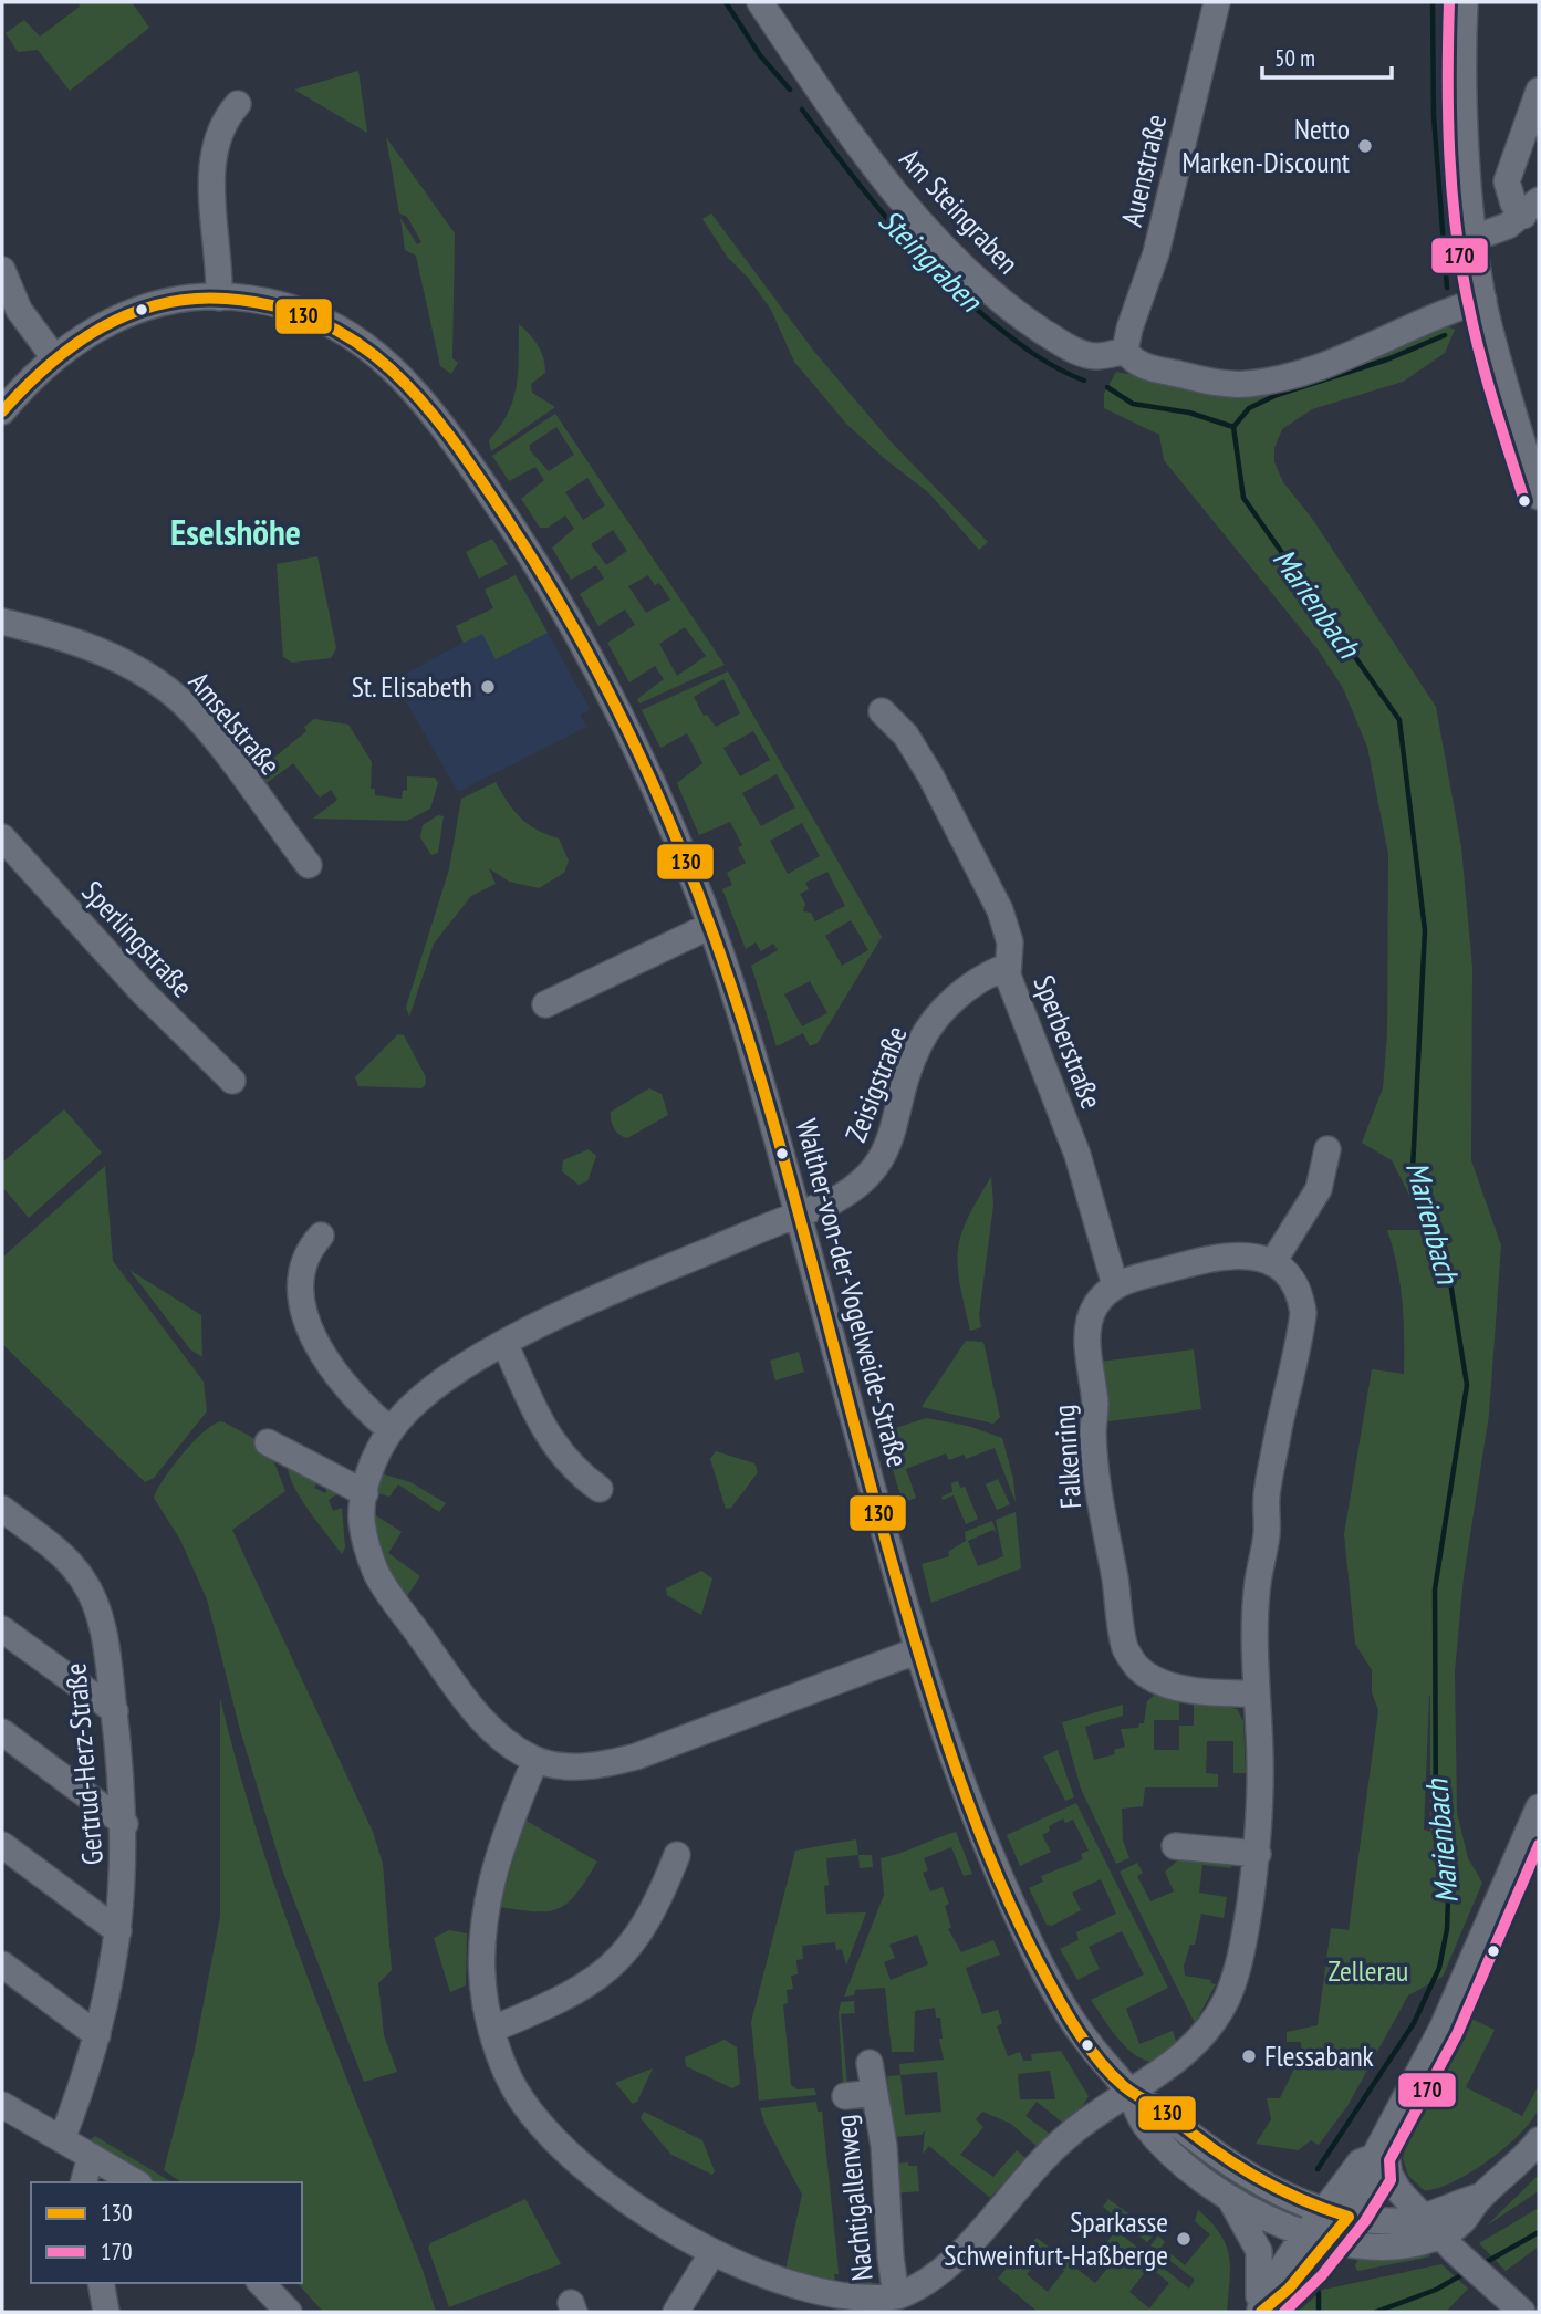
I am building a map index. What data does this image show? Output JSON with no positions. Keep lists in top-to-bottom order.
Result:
{
  "streets": {
    "street": [
      "Auenstraße",
      "Am Steingraben",
      "Amselstraße",
      "Sperlingstraße",
      "Sperberstraße",
      "Zeisigstraße",
      "Walther-von-der-Vogelweide-Straße",
      "Falkenring",
      "Gertrud-Herz-Straße",
      "Nachtigallenweg"
    ]
  },
  "crossings": [
    ["Auenstraße", "Am Steingraben"],
    ["Sperberstraße", "Zeisigstraße"],
    ["Sperberstraße", "Falkenring"],
    ["Zeisigstraße", "Walther-von-der-Vogelweide-Straße"]
  ],
  "districts": ["Eselshöhe"],
  "water": ["Steingraben", "Marienbach"],
  "parks": ["Zellerau"],
  "places": [
    "Netto Marken-Discount",
    "St. Elisabeth",
    "Flessabank",
    "Sparkasse Schweinfurt-Haßberge"
  ],
  "lines": ["transit line 170", "transit line 130"],
  "legend": ["130", "170"],
  "scale_bar": "50 m"
}
